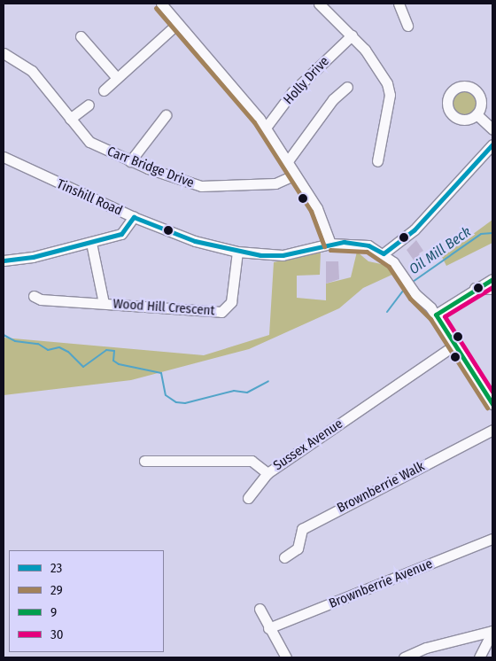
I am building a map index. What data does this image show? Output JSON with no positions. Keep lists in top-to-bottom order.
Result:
{
  "streets": {
    "street": [
      "Holly Drive",
      "Carr Bridge Drive",
      "Tinshill Road",
      "Wood Hill Crescent",
      "Sussex Avenue",
      "Brownberrie Walk",
      "Brownberrie Avenue"
    ]
  },
  "crossings": [
    ["Tinshill Road", "Wood Hill Crescent"]
  ],
  "water": ["Oil Mill Beck"],
  "lines": [
    "transit line 29",
    "transit line 23",
    "transit line 9",
    "transit line 30"
  ],
  "legend": [
    "23",
    "29",
    "9",
    "30"
  ]
}
